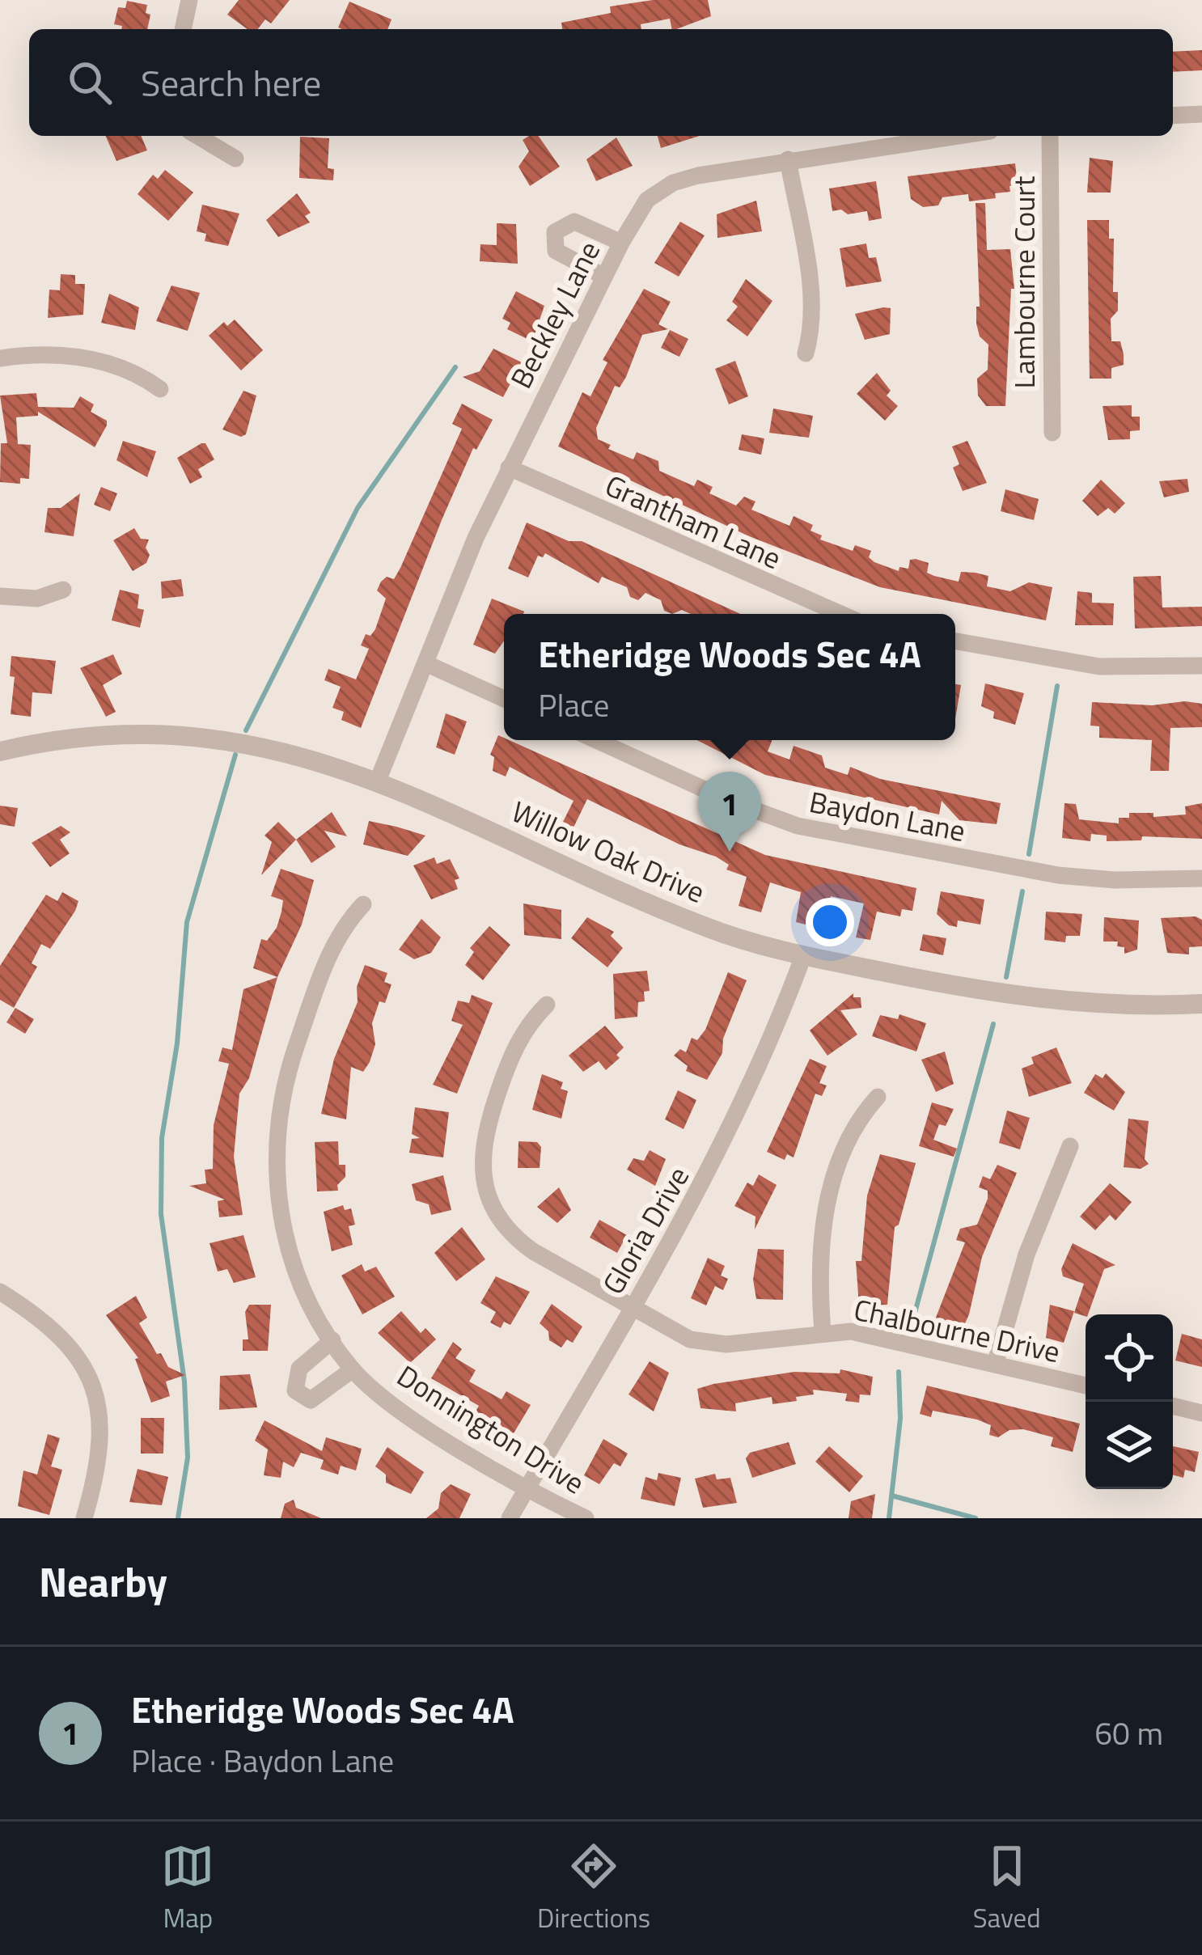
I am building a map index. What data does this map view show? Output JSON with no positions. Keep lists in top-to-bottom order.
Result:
{
  "streets": {
    "street": [
      "Lambourne Court",
      "Beckley Lane",
      "Grantham Lane",
      "Baydon Lane",
      "Willow Oak Drive",
      "Gloria Drive",
      "Chalbourne Drive",
      "Donnington Drive"
    ]
  },
  "crossings": [
    ["Beckley Lane", "Grantham Lane"],
    ["Beckley Lane", "Willow Oak Drive"],
    ["Willow Oak Drive", "Gloria Drive"],
    ["Gloria Drive", "Chalbourne Drive"],
    ["Gloria Drive", "Donnington Drive"]
  ],
  "page": {
    "search": "Search here",
    "popup": ["Etheridge Woods Sec 4A", "Place"],
    "pins": "1",
    "heading": "Nearby",
    "list": [
      {
        "mark": "1",
        "name": "Etheridge Woods Sec 4A",
        "note": "Place · Baydon Lane",
        "value": "60 m"
      }
    ],
    "nav": ["Map", "Directions", "Saved"]
  }
}
